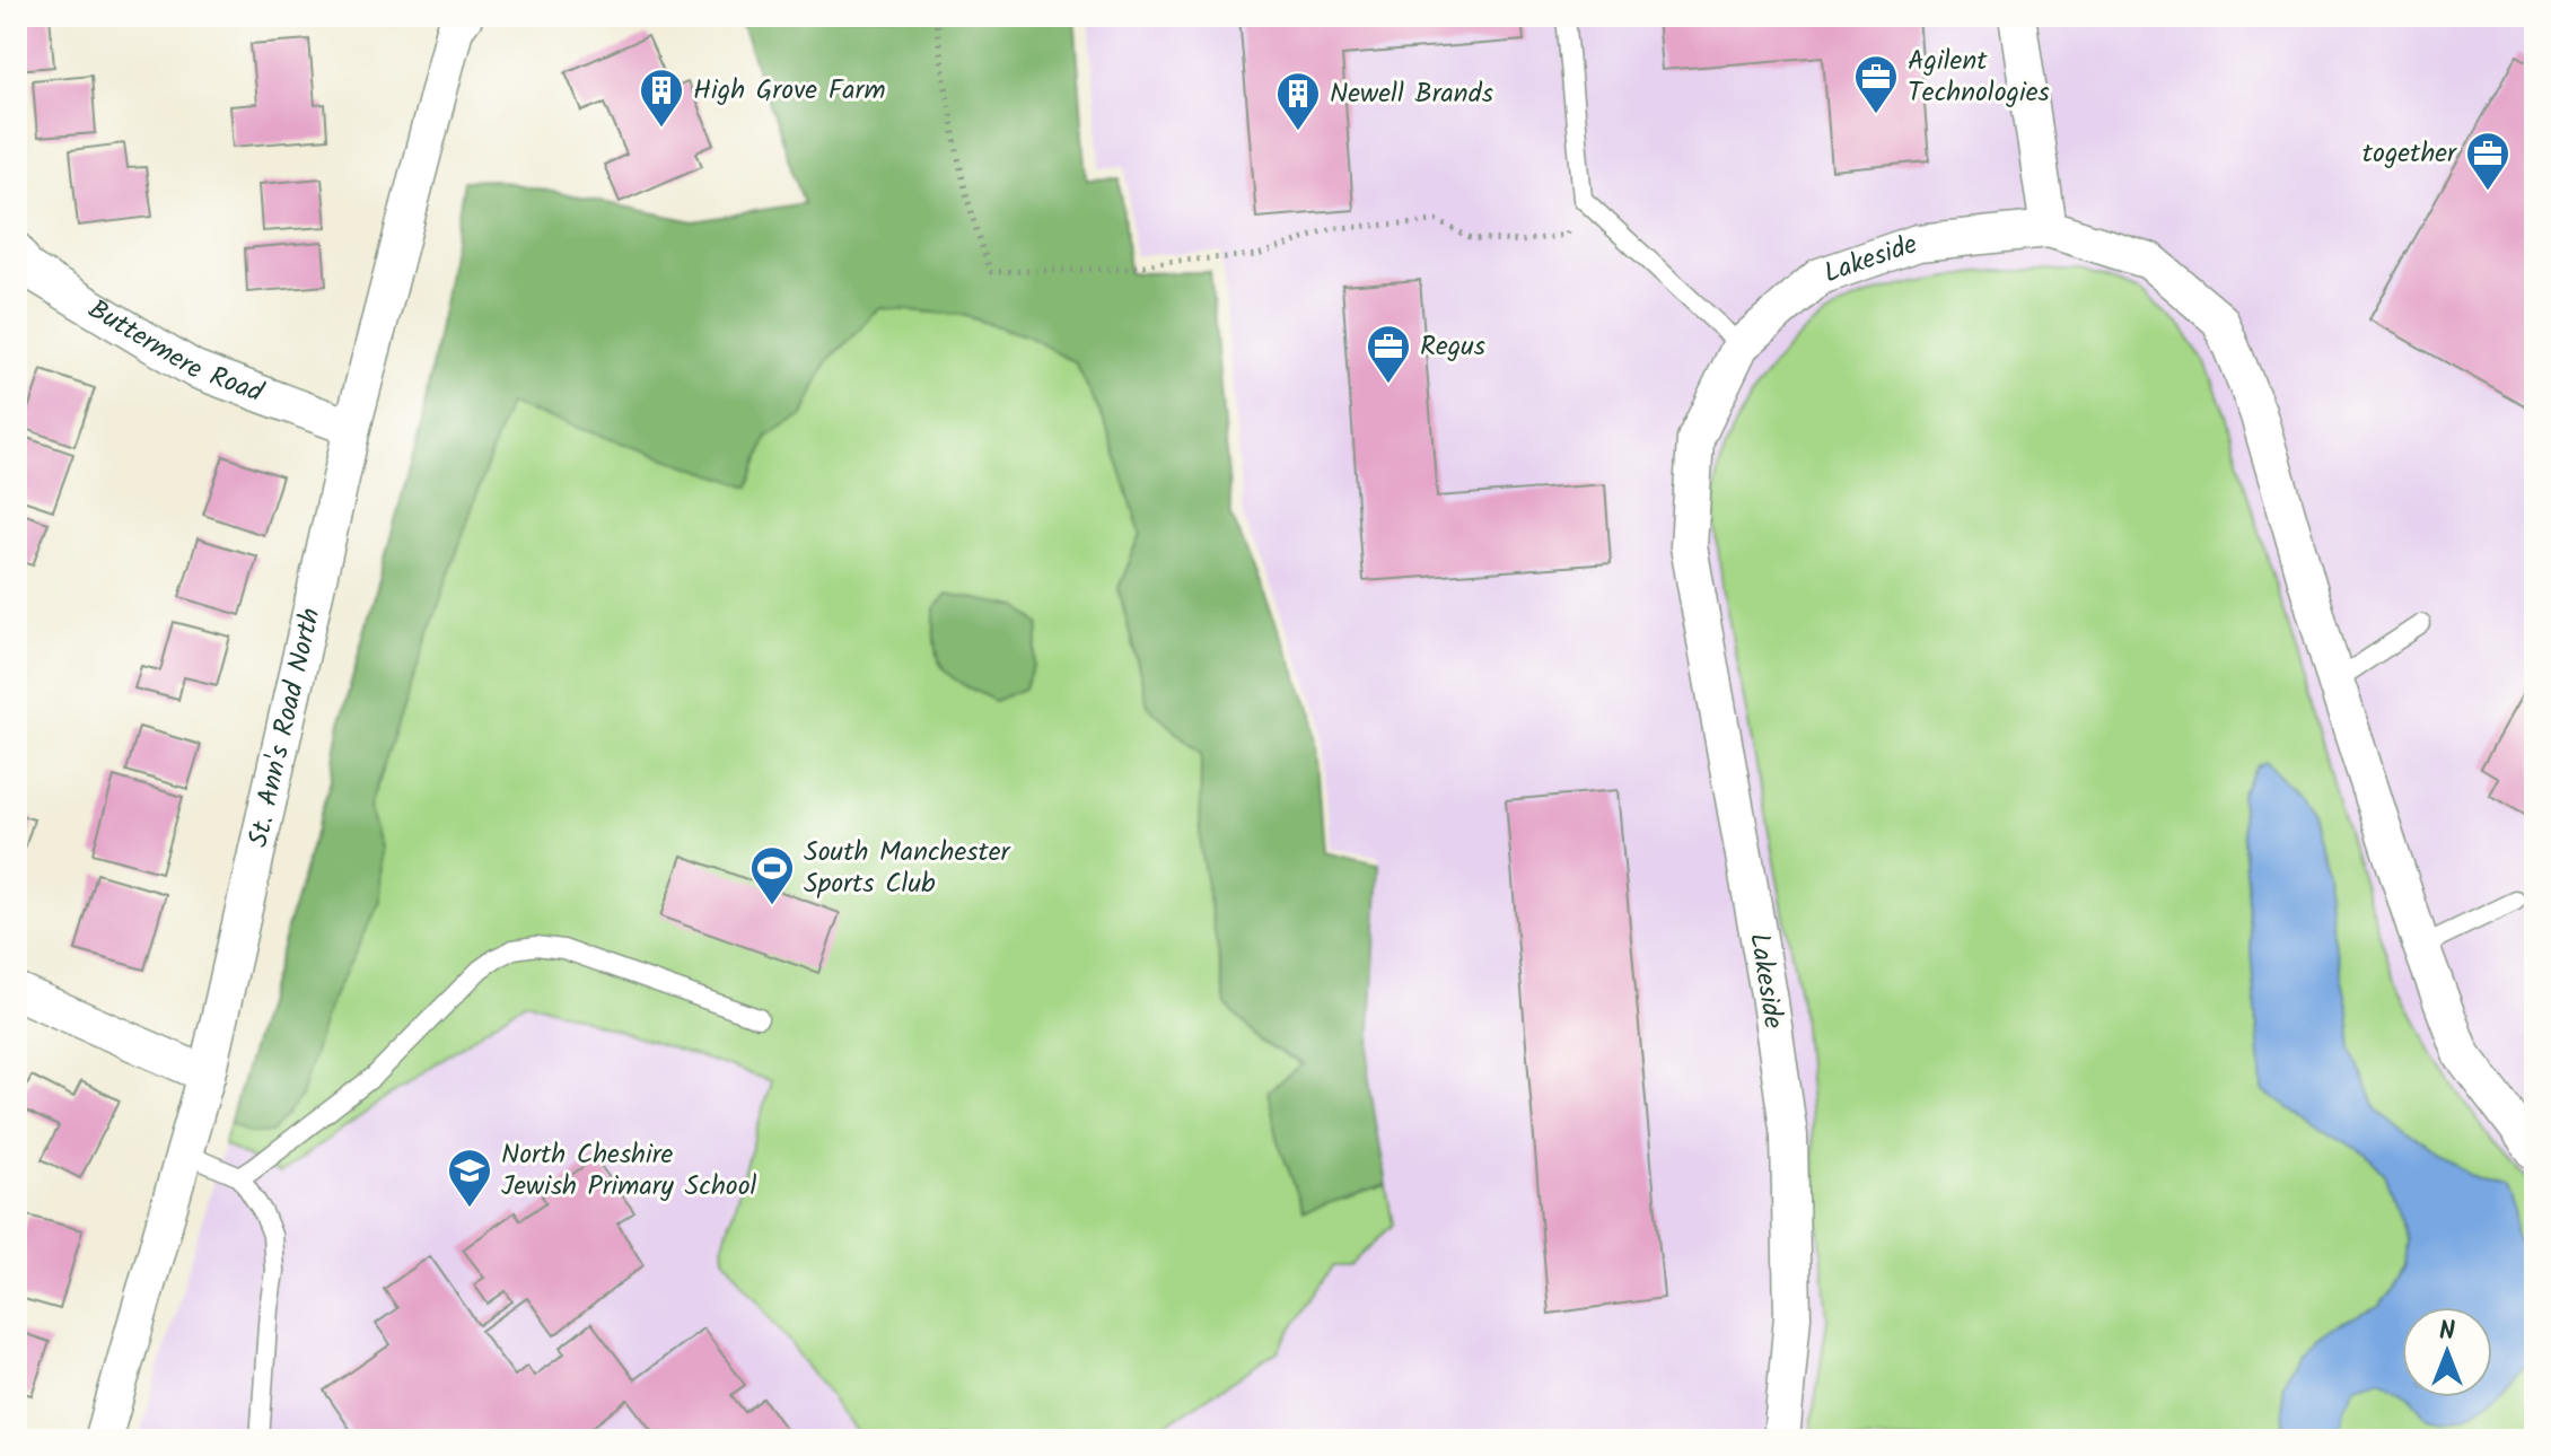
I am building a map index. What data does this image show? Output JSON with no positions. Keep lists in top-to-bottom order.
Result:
{
  "streets": {
    "street": ["Lakeside", "Buttermere Road", "St. Ann's Road North"]
  },
  "crossings": [
    ["Buttermere Road", "St. Ann's Road North"]
  ],
  "places": {
    "office": ["Agilent Technologies", "together", "Regus"],
    "building": ["High Grove Farm", "Newell Brands"],
    "sports": ["South Manchester Sports Club"],
    "school or university": ["North Cheshire Jewish Primary School"]
  },
  "north": "top"
}
